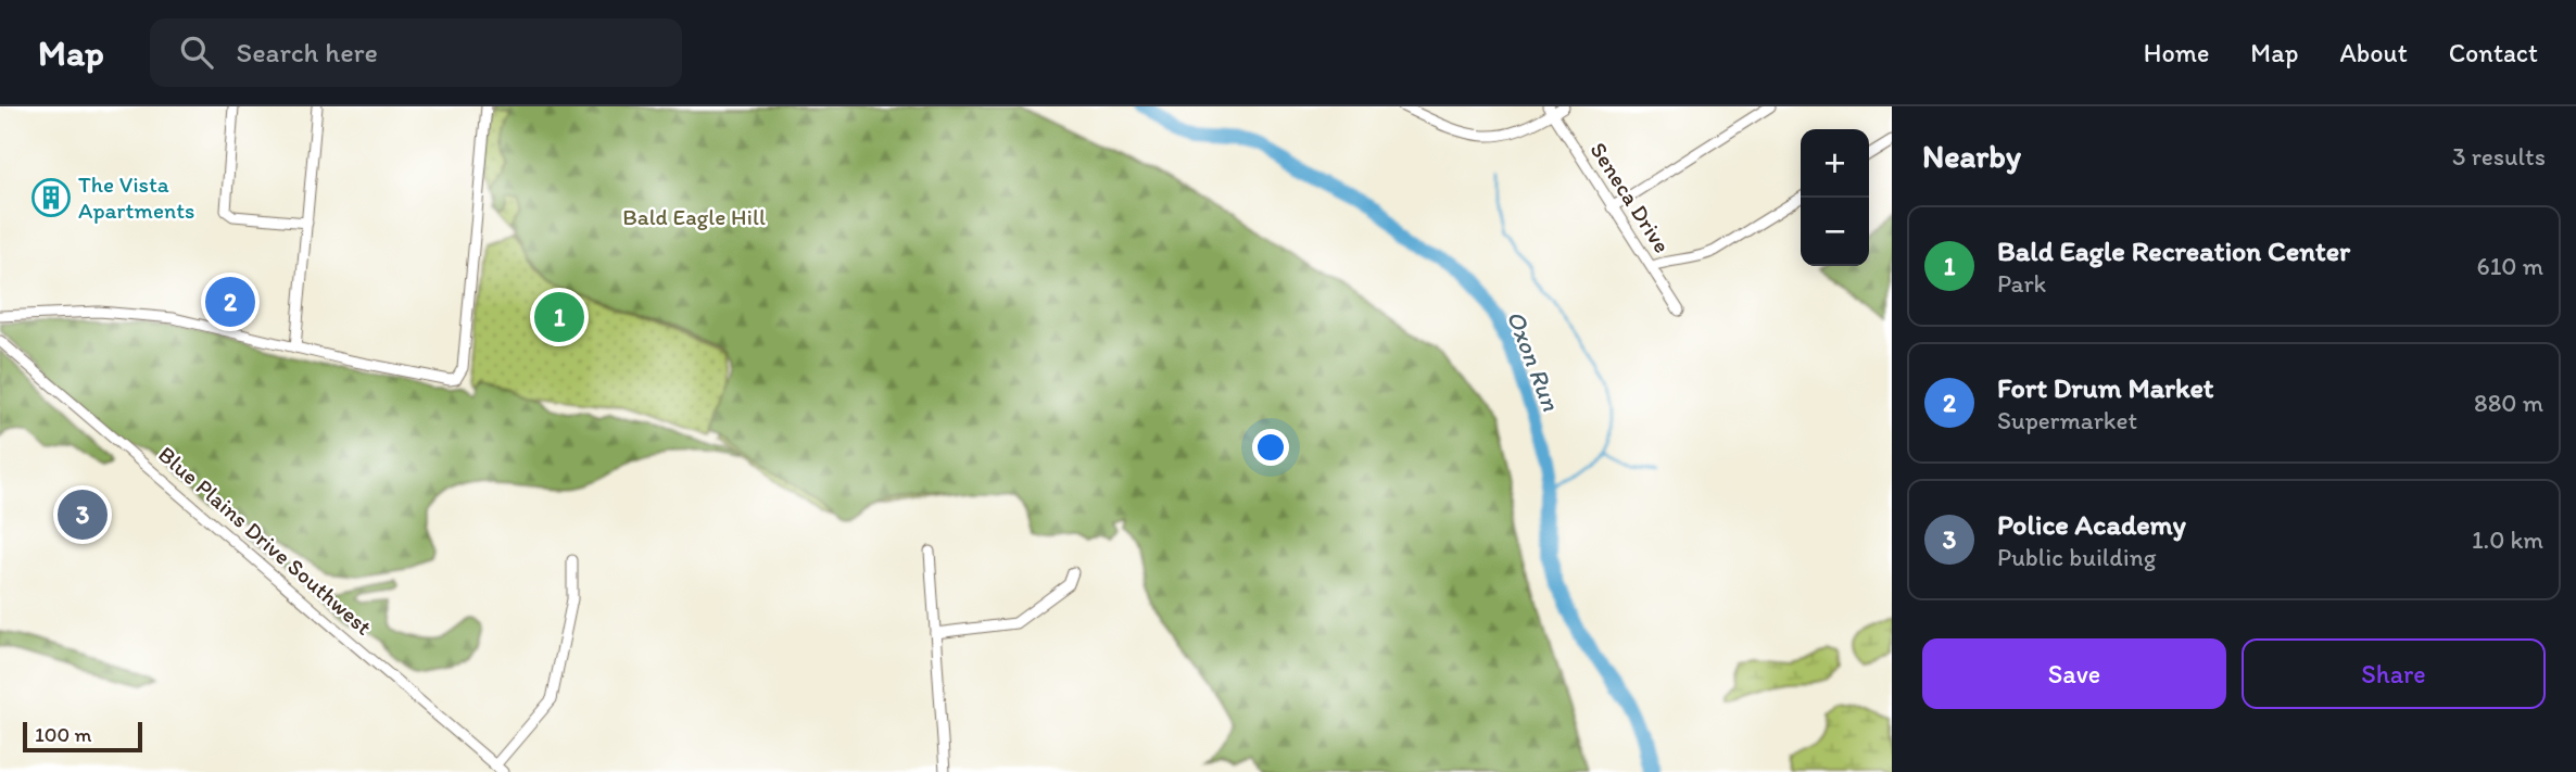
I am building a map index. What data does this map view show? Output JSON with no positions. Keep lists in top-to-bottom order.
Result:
{
  "streets": {
    "street": ["Seneca Drive", "Blue Plains Drive Southwest"]
  },
  "water": ["Oxon Run"],
  "parks": ["Bald Eagle Hill"],
  "places": {
    "building": ["The Vista Apartments"]
  },
  "scale_bar": "100 m",
  "page": {
    "header": "Map",
    "search": "Search here",
    "nav": [
      "Home",
      "Map",
      "About",
      "Contact"
    ],
    "heading": ["Nearby", "3 results"],
    "map_buttons": ["+", "−"],
    "list": [
      {
        "mark": "1",
        "name": "Bald Eagle Recreation Center",
        "note": "Park",
        "value": "610 m"
      },
      {
        "mark": "2",
        "name": "Fort Drum Market",
        "note": "Supermarket",
        "value": "880 m"
      },
      {
        "mark": "3",
        "name": "Police Academy",
        "note": "Public building",
        "value": "1.0 km"
      }
    ],
    "pins": ["2", "1", "3"],
    "buttons": ["Save", "Share"],
    "scale": "100 m"
  }
}
